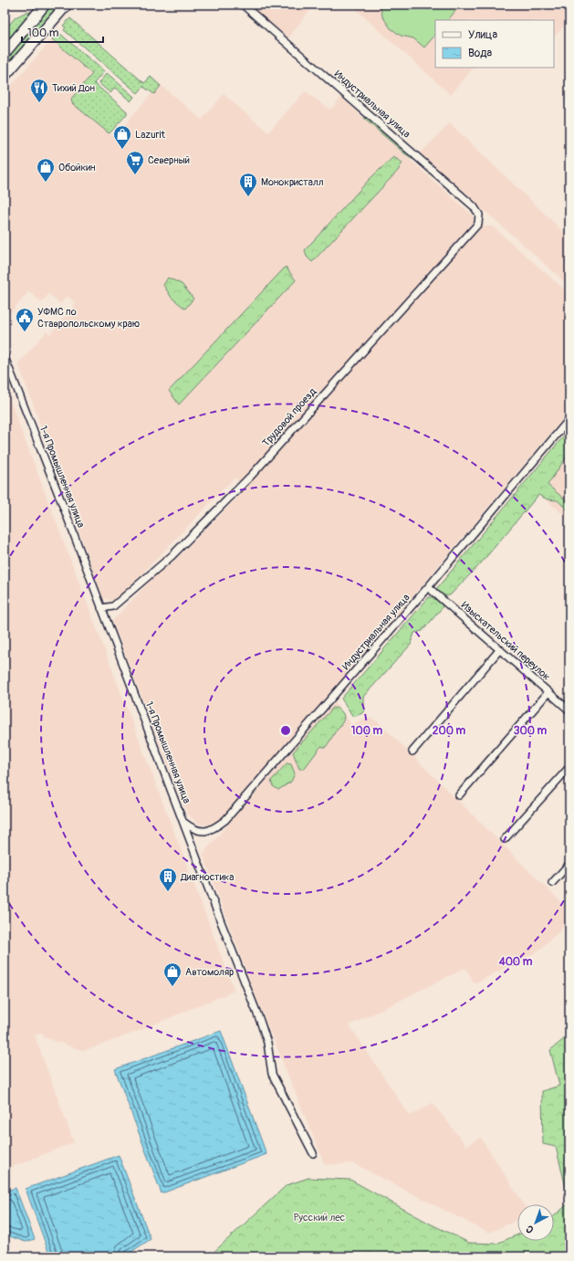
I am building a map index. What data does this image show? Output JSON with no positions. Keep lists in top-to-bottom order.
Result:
{
  "streets": {
    "street": [
      "Индустриальная улица",
      "Трудовой проезд",
      "1-я Промышленная улица",
      "Изыскательский переулок"
    ]
  },
  "crossings": [
    ["Индустриальная улица", "Трудовой проезд"],
    ["Индустриальная улица", "1-я Промышленная улица"],
    ["Индустриальная улица", "Изыскательский переулок"],
    ["Трудовой проезд", "1-я Промышленная улица"]
  ],
  "parks": ["Русский лес"],
  "places": {
    "restaurant": ["Тихий Дон"],
    "shop": ["Lazurit", "Обойкин", "Автомоляр"],
    "supermarket": ["Северный"],
    "building": ["Монокристалл", "Диагностика"],
    "public building": ["УФМС по Ставропольскому краю"]
  },
  "legend": ["Улица", "Вода"],
  "scale_bar": "100 m",
  "north": "bottom left",
  "rings": [
    "100 m",
    "200 m",
    "300 m",
    "400 m"
  ]
}
